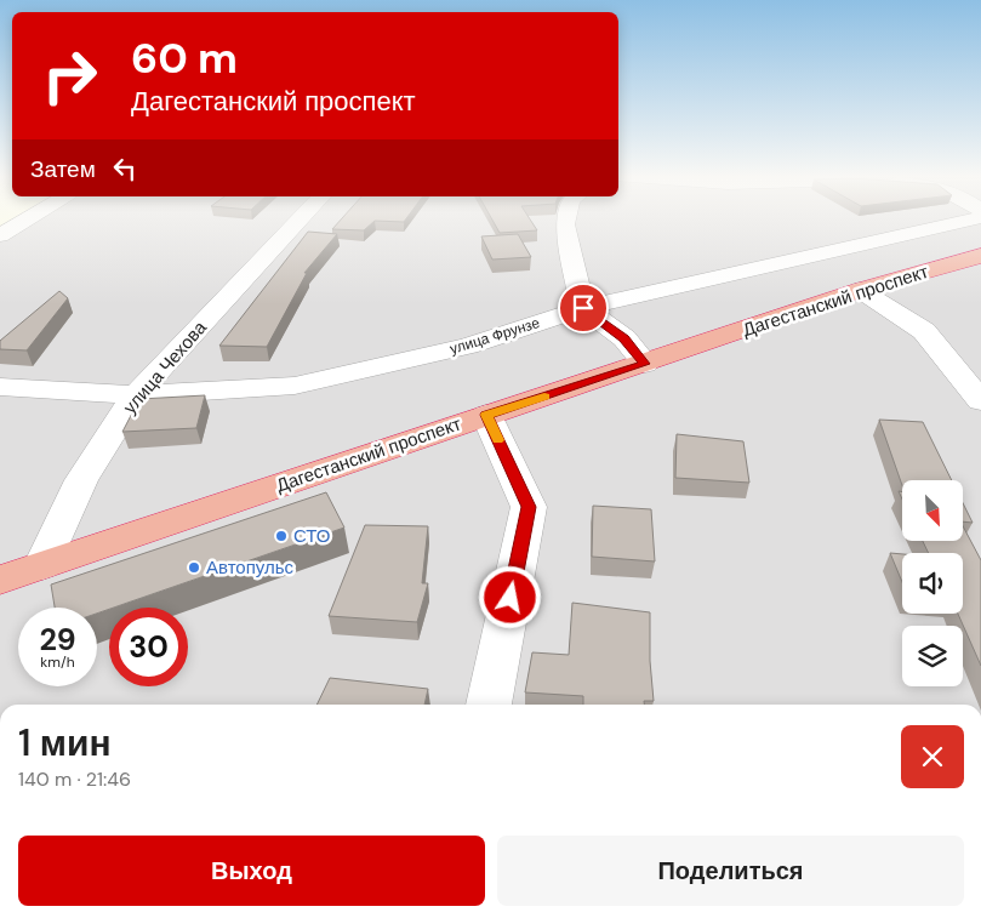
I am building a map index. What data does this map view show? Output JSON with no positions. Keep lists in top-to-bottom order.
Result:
{
  "streets": {
    "highway": ["Дагестанский проспект"],
    "street": ["улица Фрунзе", "улица Чехова"]
  },
  "crossings": [
    ["Дагестанский проспект", "улица Чехова"],
    ["улица Фрунзе", "улица Чехова"]
  ],
  "places": ["СТО", "Автопульс"],
  "north": "bottom right",
  "page": {
    "turn": ["60 m", "Дагестанский проспект"],
    "then": "Затем",
    "speed": "29 km/h",
    "limit": "30",
    "heading": ["1 мин", "140 m · 21:46"],
    "buttons": ["Выход", "Поделиться"]
  }
}
